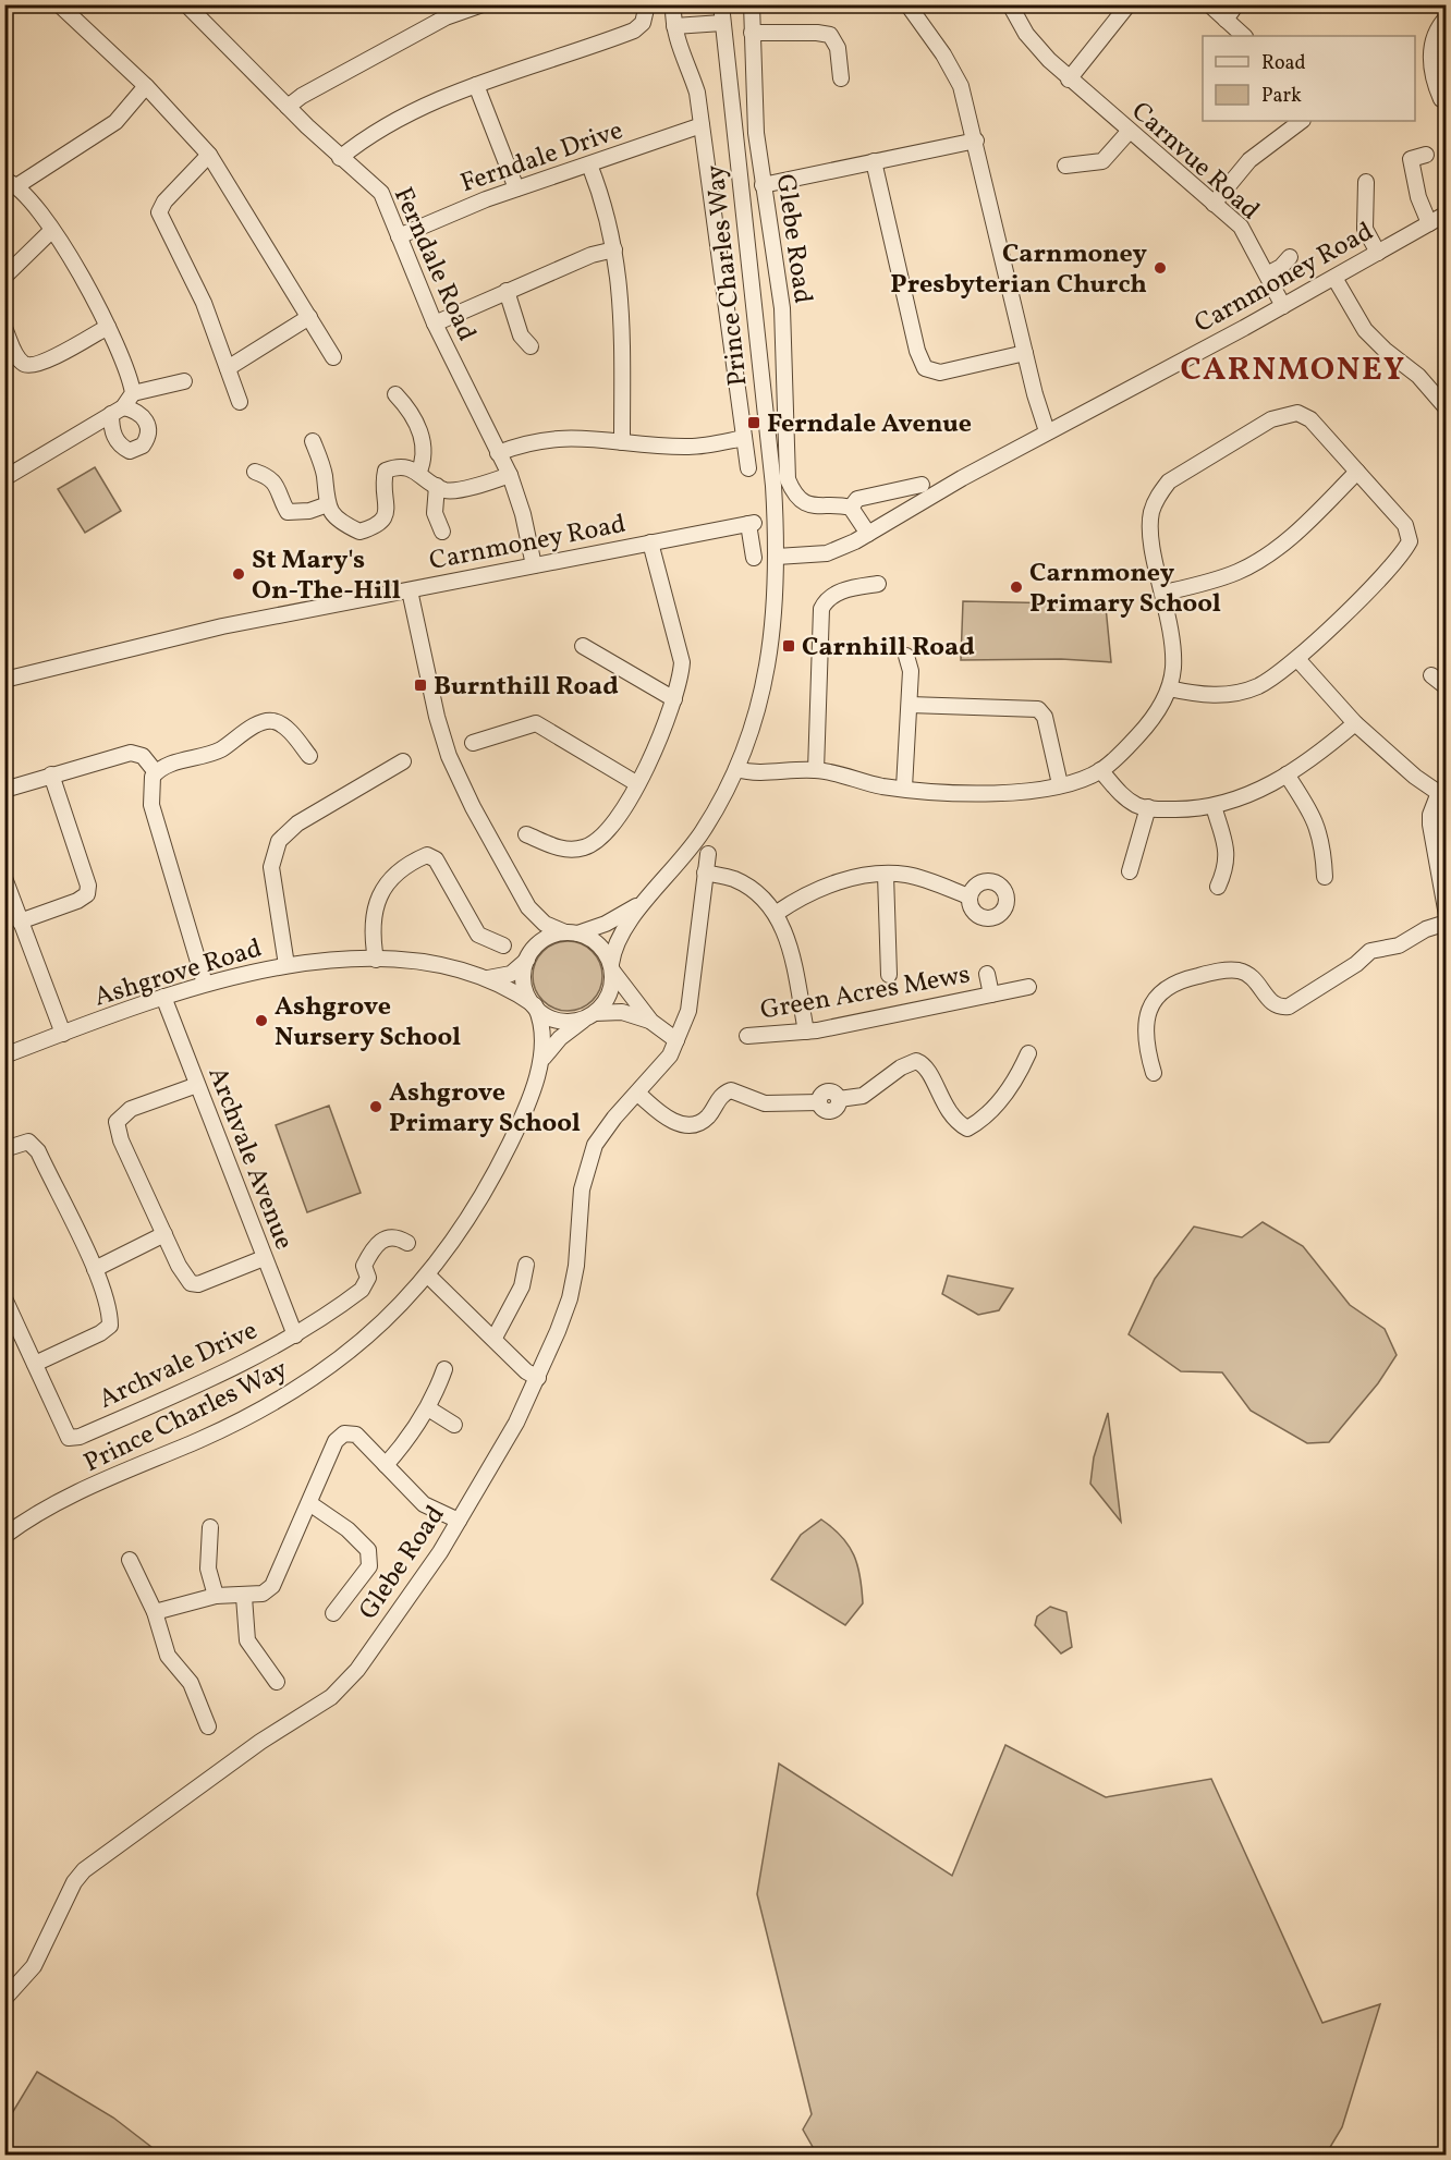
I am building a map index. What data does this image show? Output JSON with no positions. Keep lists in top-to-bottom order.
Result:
{
  "streets": {
    "street": [
      "Ferndale Drive",
      "Carnvue Road",
      "Glebe Road",
      "Ferndale Road",
      "Prince Charles Way",
      "Carnmoney Road",
      "Ashgrove Road",
      "Green Acres Mews",
      "Archvale Avenue",
      "Archvale Drive"
    ]
  },
  "crossings": [
    ["Ferndale Drive", "Ferndale Road"],
    ["Carnvue Road", "Carnmoney Road"],
    ["Ferndale Road", "Carnmoney Road"],
    ["Prince Charles Way", "Carnmoney Road"],
    ["Prince Charles Way", "Ashgrove Road"],
    ["Ashgrove Road", "Archvale Avenue"],
    ["Archvale Avenue", "Archvale Drive"]
  ],
  "districts": ["CARNMONEY"],
  "places": {
    "other": [
      "Carnmoney Presbyterian Church",
      "St Mary's On-The-Hill",
      "Carnmoney Primary School",
      "Ashgrove Nursery School",
      "Ashgrove Primary School"
    ],
    "transit": ["Ferndale Avenue", "Carnhill Road", "Burnthill Road"]
  },
  "legend": ["Road", "Park"]
}
